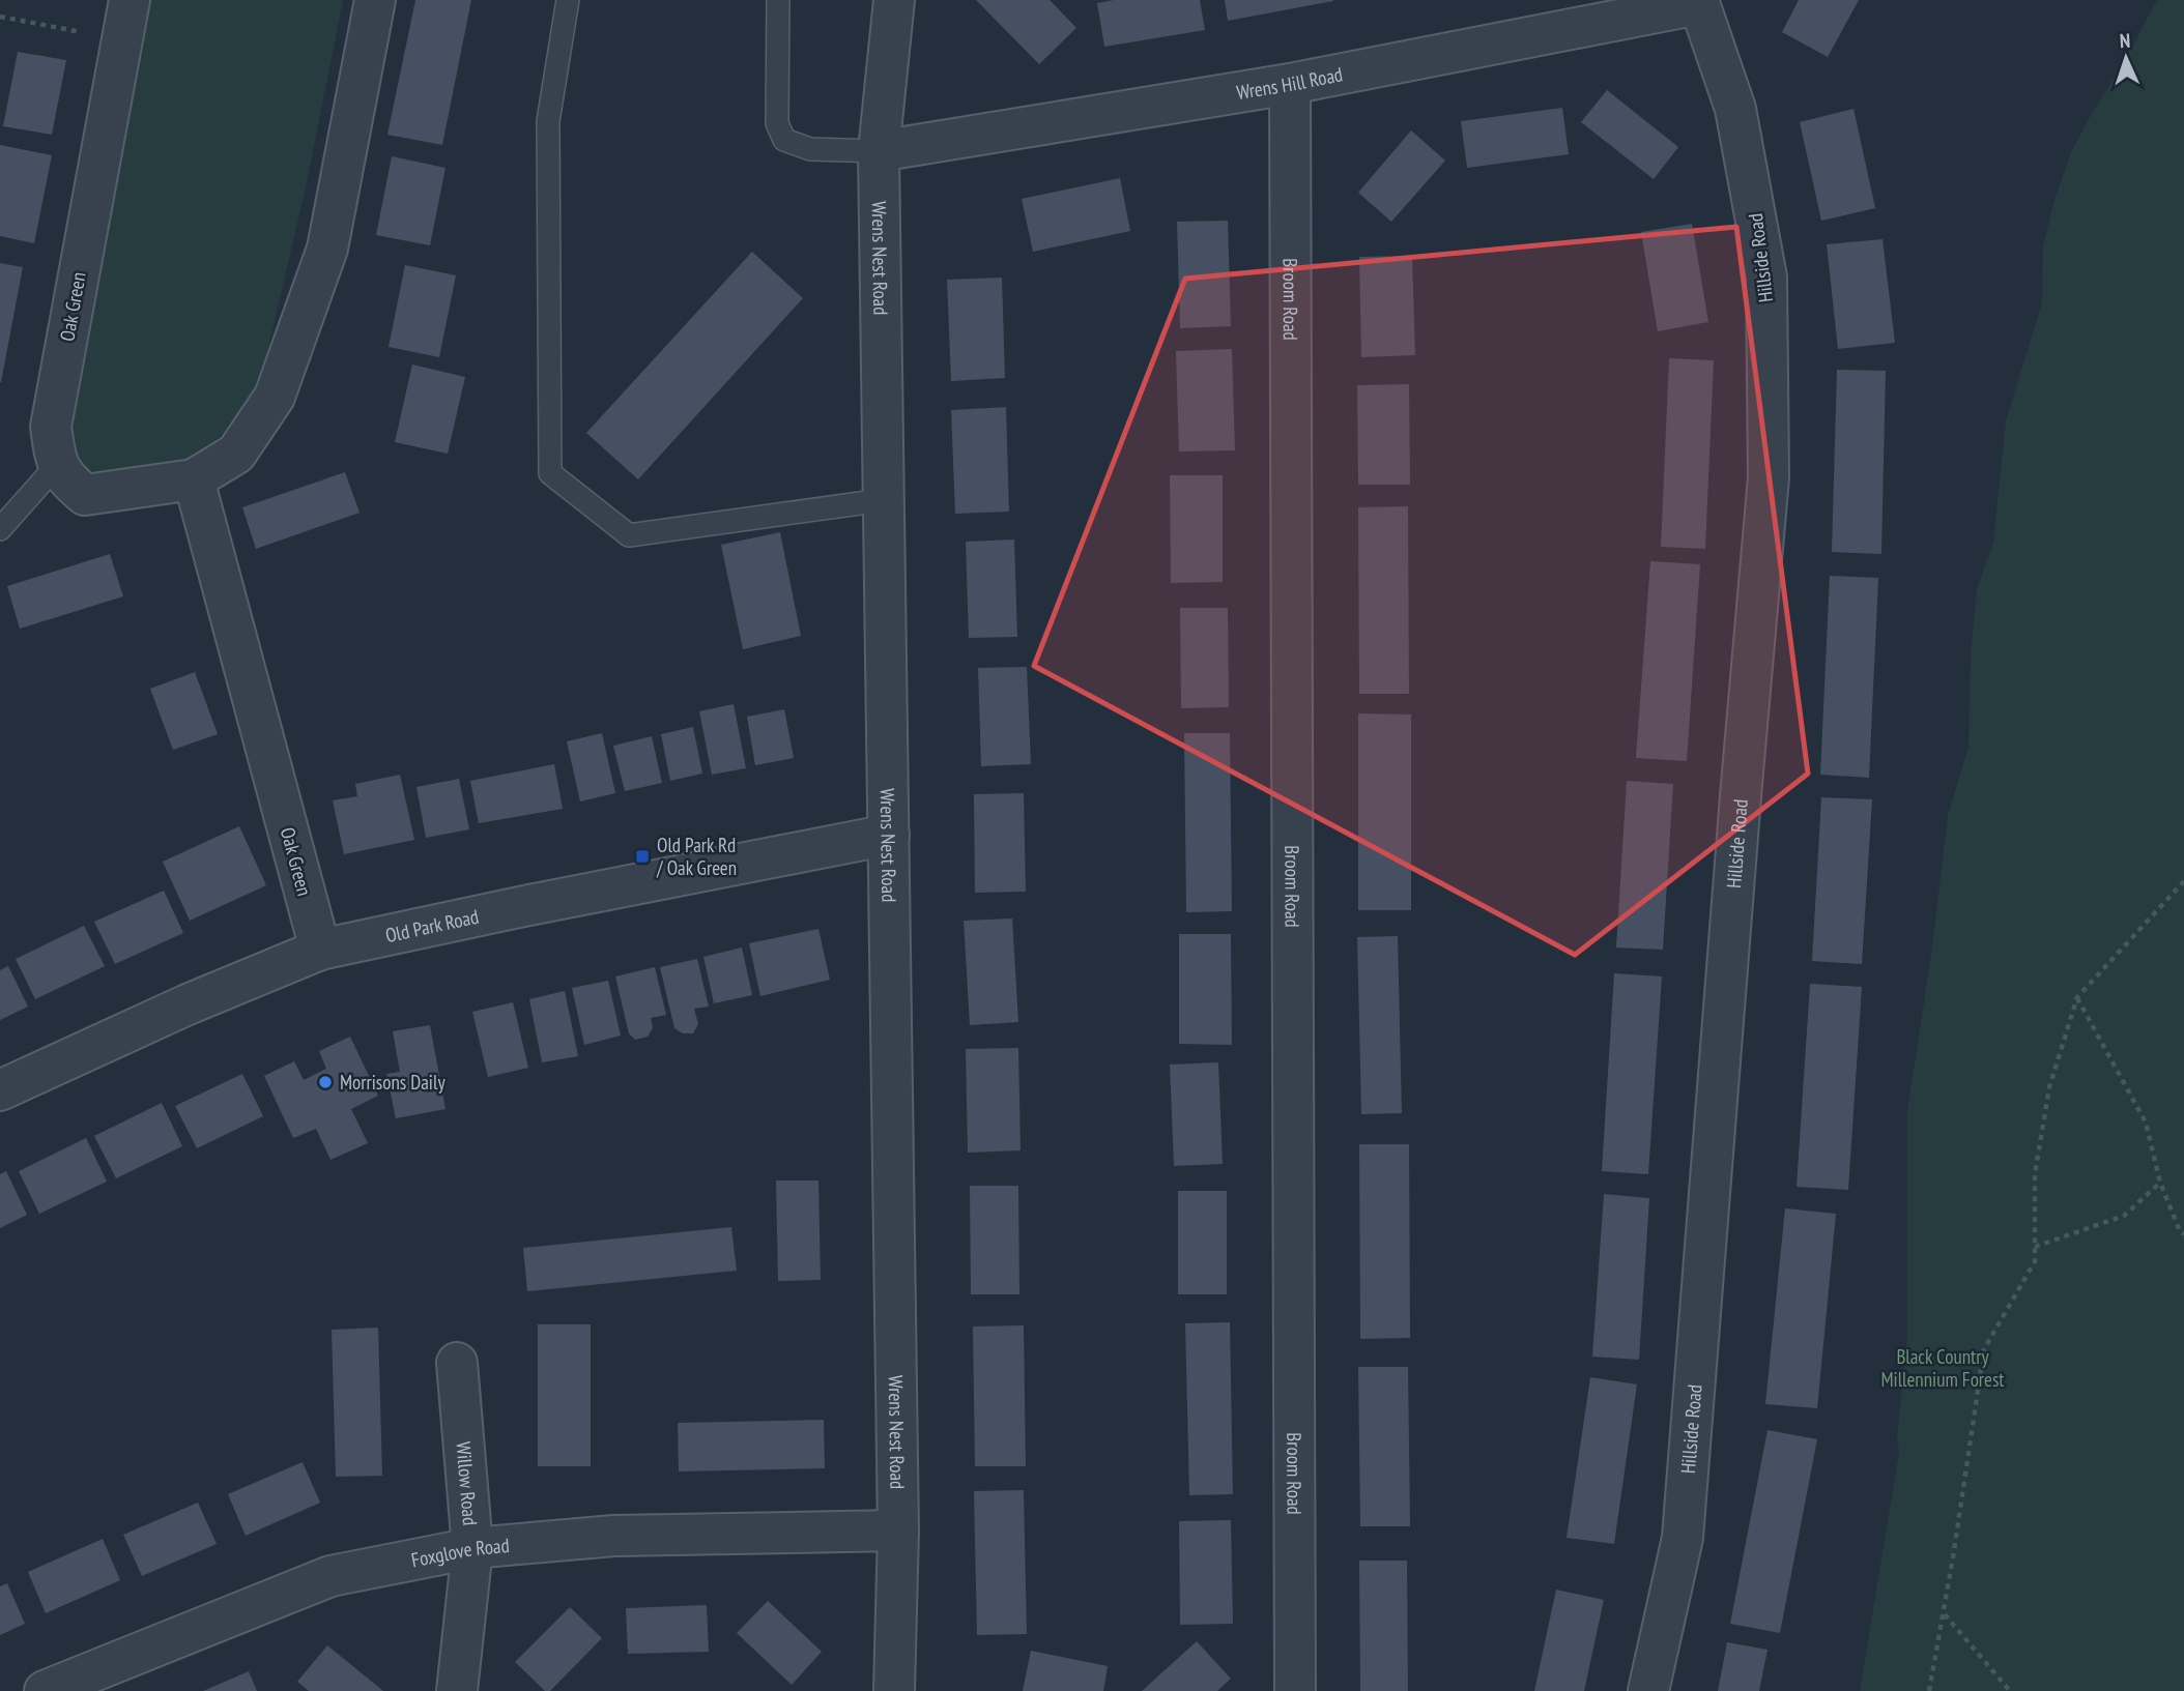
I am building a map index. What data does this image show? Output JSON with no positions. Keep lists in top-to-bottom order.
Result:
{
  "streets": {
    "street": [
      "Wrens Hill Road",
      "Wrens Nest Road",
      "Hillside Road",
      "Broom Road",
      "Oak Green",
      "Old Park Road",
      "Willow Road",
      "Foxglove Road"
    ]
  },
  "crossings": [
    ["Wrens Hill Road", "Wrens Nest Road"],
    ["Wrens Hill Road", "Hillside Road"],
    ["Wrens Hill Road", "Broom Road"],
    ["Wrens Nest Road", "Old Park Road"],
    ["Wrens Nest Road", "Foxglove Road"],
    ["Oak Green", "Old Park Road"],
    ["Willow Road", "Foxglove Road"]
  ],
  "parks": ["Black Country Millennium Forest"],
  "places": {
    "transit": ["Old Park Rd / Oak Green"],
    "other": ["Morrisons Daily"]
  },
  "north": "top"
}
